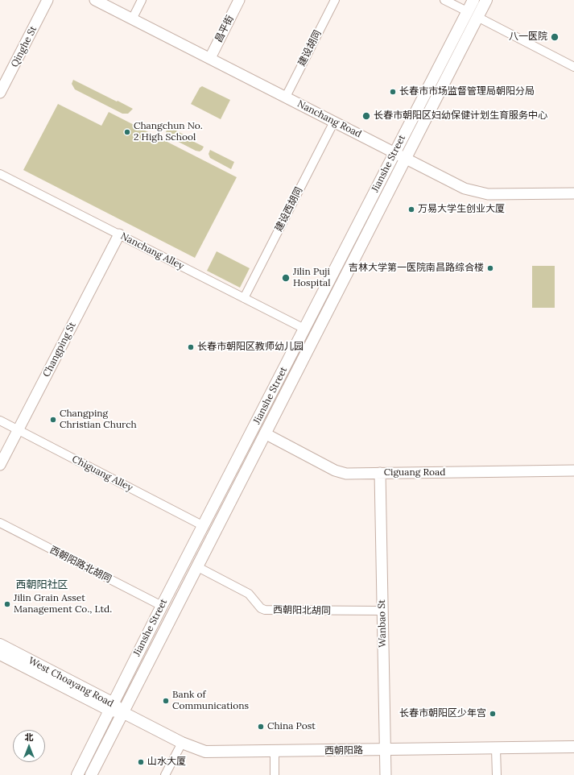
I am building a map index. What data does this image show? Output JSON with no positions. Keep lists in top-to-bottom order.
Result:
{
  "streets": {
    "main road": ["Jianshe Street", "West Choayang Road", "西朝阳路"],
    "street": [
      "昌平街",
      "Qinghe St",
      "建设胡同",
      "Nanchang Road",
      "建设西胡同",
      "Nanchang Alley",
      "Changping St",
      "Ciguang Road",
      "Chiguang Alley",
      "西朝阳路北胡同",
      "西朝阳北胡同",
      "Wanbao St"
    ]
  },
  "crossings": [
    ["昌平街", "Nanchang Road"],
    ["建设胡同", "Nanchang Road"],
    ["Nanchang Road", "Jianshe Street"],
    ["Nanchang Road", "建设西胡同"],
    ["Jianshe Street", "Nanchang Alley"],
    ["Jianshe Street", "Ciguang Road"],
    ["Jianshe Street", "Chiguang Alley"],
    ["Jianshe Street", "西朝阳路北胡同"],
    ["Jianshe Street", "西朝阳北胡同"],
    ["Jianshe Street", "West Choayang Road"],
    ["Jianshe Street", "西朝阳路"],
    ["建设西胡同", "Nanchang Alley"],
    ["Nanchang Alley", "Changping St"],
    ["Changping St", "Chiguang Alley"],
    ["Ciguang Road", "Wanbao St"],
    ["西朝阳北胡同", "Wanbao St"],
    ["Wanbao St", "西朝阳路"],
    ["West Choayang Road", "西朝阳路"]
  ],
  "districts": ["西朝阳社区"],
  "places": [
    "八一医院",
    "长春市市场监督管理局朝阳分局",
    "长春市朝阳区妇幼保健计划生育服务中心",
    "Changchun No. 2 High School",
    "万易大学生创业大厦",
    "吉林大学第一医院南昌路综合楼",
    "Jilin Puji Hospital",
    "长春市朝阳区教师幼儿园",
    "Changping Christian Church",
    "Jilin Grain Asset Management Co., Ltd.",
    "Bank of Communications",
    "长春市朝阳区少年宫",
    "China Post",
    "山水大厦"
  ],
  "north": "top"
}
